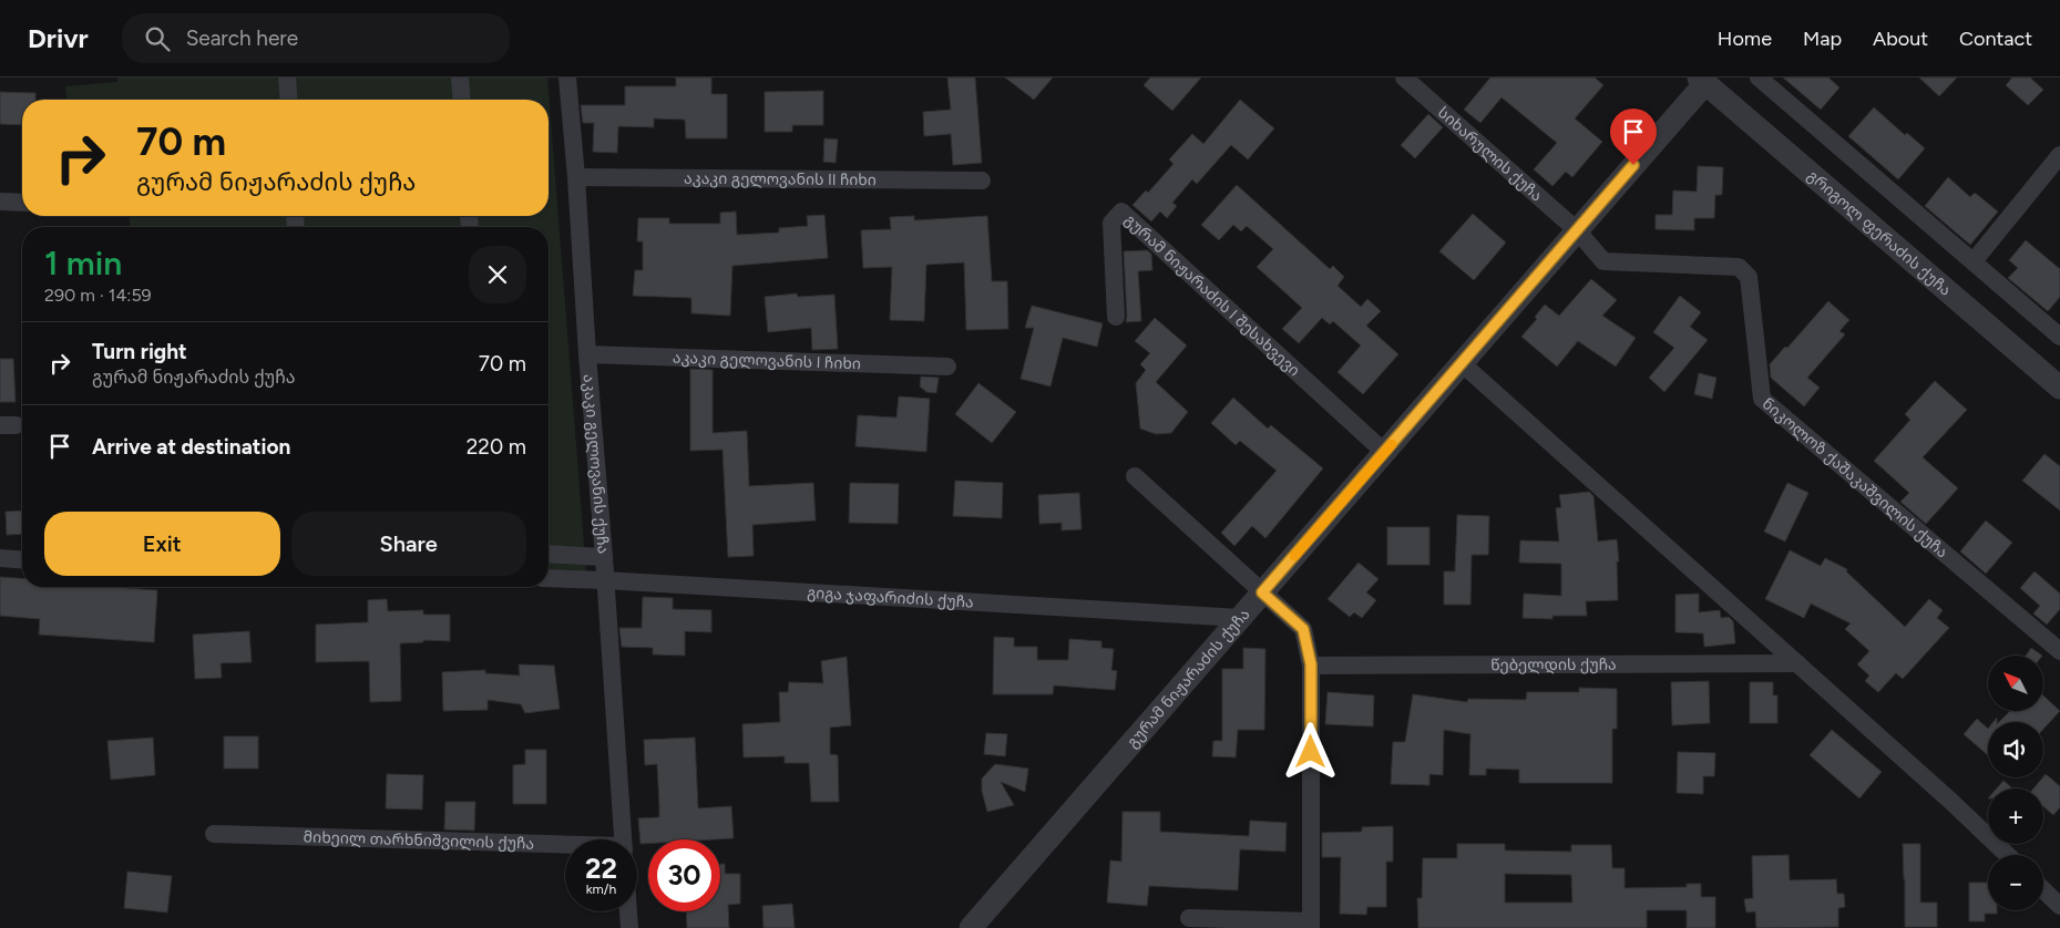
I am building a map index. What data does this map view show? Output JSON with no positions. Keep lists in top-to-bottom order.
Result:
{
  "streets": {
    "street": [
      "სიხარულის ქუჩა",
      "აკაკი გელოვანის II ჩიხი",
      "გრიგოლ ფერაძის ქუჩა",
      "გურამ ნიჟარაძის I შესახვევი",
      "აკაკი გელოვანის I ჩიხი",
      "აკაკი გელოვანის ქუჩა",
      "ნიკოლოზ ქაშაკაშვილის ქუჩა",
      "გიგა ჯაფარიძის ქუჩა",
      "წებელდის ქუჩა",
      "გურამ ნიჟარაძის ქუჩა",
      "მიხეილ თარხნიშვილის ქუჩა"
    ]
  },
  "crossings": [
    ["სიხარულის ქუჩა", "ნიკოლოზ ქაშაკაშვილის ქუჩა"],
    ["სიხარულის ქუჩა", "გურამ ნიჟარაძის ქუჩა"],
    ["აკაკი გელოვანის II ჩიხი", "აკაკი გელოვანის ქუჩა"],
    ["გრიგოლ ფერაძის ქუჩა", "გურამ ნიჟარაძის ქუჩა"],
    ["გურამ ნიჟარაძის I შესახვევი", "გურამ ნიჟარაძის ქუჩა"],
    ["აკაკი გელოვანის I ჩიხი", "აკაკი გელოვანის ქუჩა"],
    ["აკაკი გელოვანის ქუჩა", "გიგა ჯაფარიძის ქუჩა"],
    ["ნიკოლოზ ქაშაკაშვილის ქუჩა", "გურამ ნიჟარაძის ქუჩა"],
    ["გიგა ჯაფარიძის ქუჩა", "გურამ ნიჟარაძის ქუჩა"]
  ],
  "north": "top left",
  "page": {
    "header": "Drivr",
    "search": "Search here",
    "nav": [
      "Home",
      "Map",
      "About",
      "Contact"
    ],
    "turn": ["70 m", "გურამ ნიჟარაძის ქუჩა"],
    "heading": ["1 min", "290 m · 14:59"],
    "list": [
      {
        "name": "Turn right",
        "note": "გურამ ნიჟარაძის ქუჩა",
        "value": "70 m"
      },
      {
        "name": "Arrive at destination",
        "value": "220 m"
      }
    ],
    "buttons": ["Exit", "Share"],
    "map_buttons": ["+", "−"],
    "speed": "22 km/h",
    "limit": "30"
  }
}
